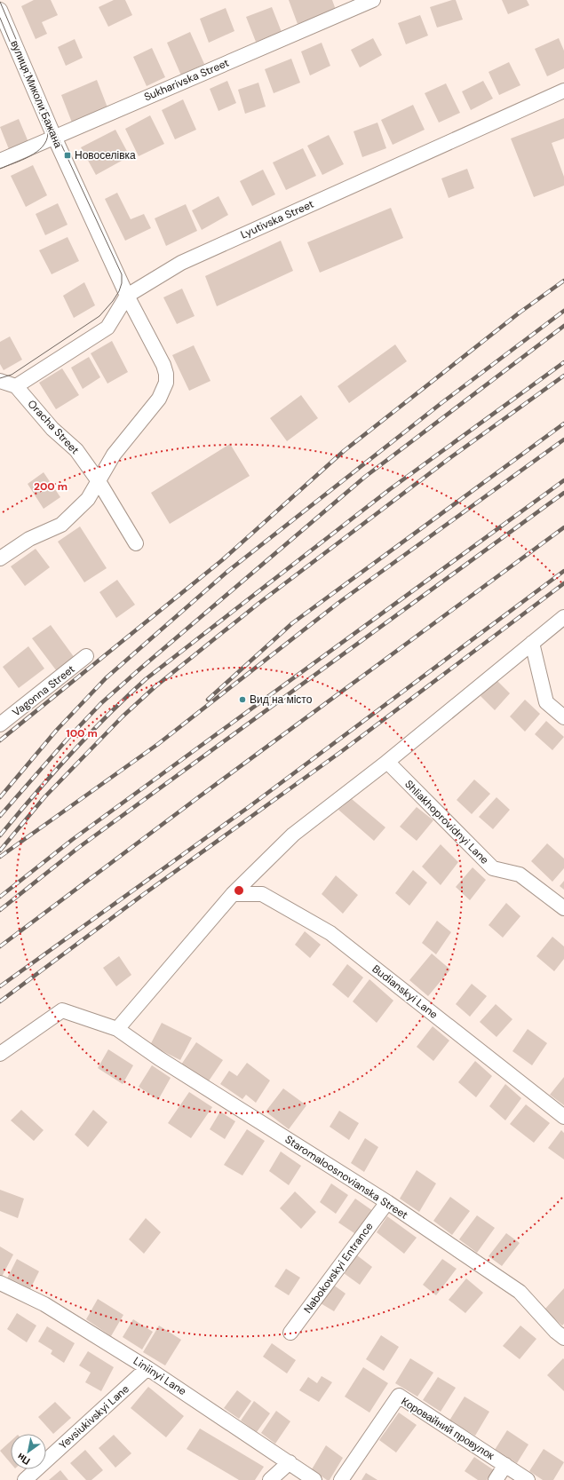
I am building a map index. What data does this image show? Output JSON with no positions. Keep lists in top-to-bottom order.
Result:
{
  "streets": {
    "street": [
      "Sukharivska Street",
      "вулиця Миколи Бажана",
      "Lyutivska Street",
      "Oracha Street",
      "Vagonna Street",
      "Shliakhoprovidnyi Lane",
      "Budianskyi Lane",
      "Staromaloosnovianska Street",
      "Nabokovskyi Entrance",
      "Liniinyi Lane",
      "Yevsiukivskyi Lane",
      "Коровайний провулок"
    ]
  },
  "crossings": [
    ["Sukharivska Street", "вулиця Миколи Бажана"],
    ["вулиця Миколи Бажана", "Lyutivska Street"],
    ["вулиця Миколи Бажана", "Oracha Street"],
    ["Lyutivska Street", "Oracha Street"],
    ["Staromaloosnovianska Street", "Nabokovskyi Entrance"],
    ["Liniinyi Lane", "Yevsiukivskyi Lane"]
  ],
  "places": {
    "transit": ["Новоселівка"],
    "other": ["Вид на місто"]
  },
  "north": "bottom left",
  "rings": ["200 m", "100 m"]
}
